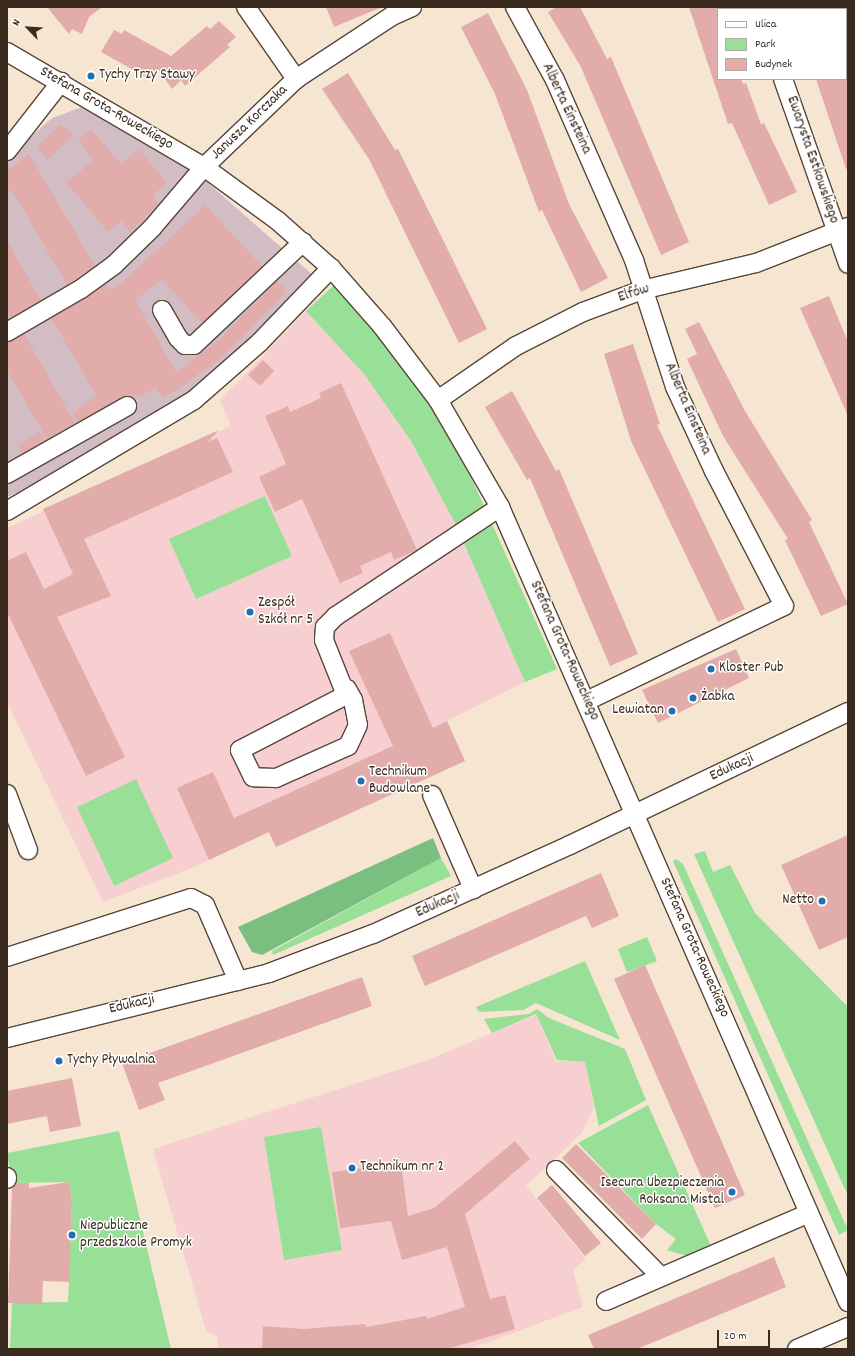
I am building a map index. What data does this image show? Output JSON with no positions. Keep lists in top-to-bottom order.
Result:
{
  "streets": {
    "street": [
      "Stefana Grota-Roweckiego",
      "Alberta Einsteina",
      "Janusza Korczaka",
      "Ewarysta Estkowskiego",
      "Elfów",
      "Edukacji"
    ]
  },
  "crossings": [
    ["Stefana Grota-Roweckiego", "Alberta Einsteina"],
    ["Stefana Grota-Roweckiego", "Janusza Korczaka"],
    ["Stefana Grota-Roweckiego", "Elfów"],
    ["Stefana Grota-Roweckiego", "Edukacji"],
    ["Alberta Einsteina", "Elfów"],
    ["Ewarysta Estkowskiego", "Elfów"]
  ],
  "places": [
    "Tychy Trzy Stawy",
    "Zespół Szkół nr 5",
    "Kloster Pub",
    "Żabka",
    "Lewiatan",
    "Technikum Budowlane",
    "Netto",
    "Tychy Pływalnia",
    "Technikum nr 2",
    "Isecura Ubezpieczenia Roksana Mistal",
    "Niepubliczne przedszkole Promyk"
  ],
  "legend": ["Ulica", "Park", "Budynek"],
  "scale_bar": "20 m",
  "north": "top left"
}
